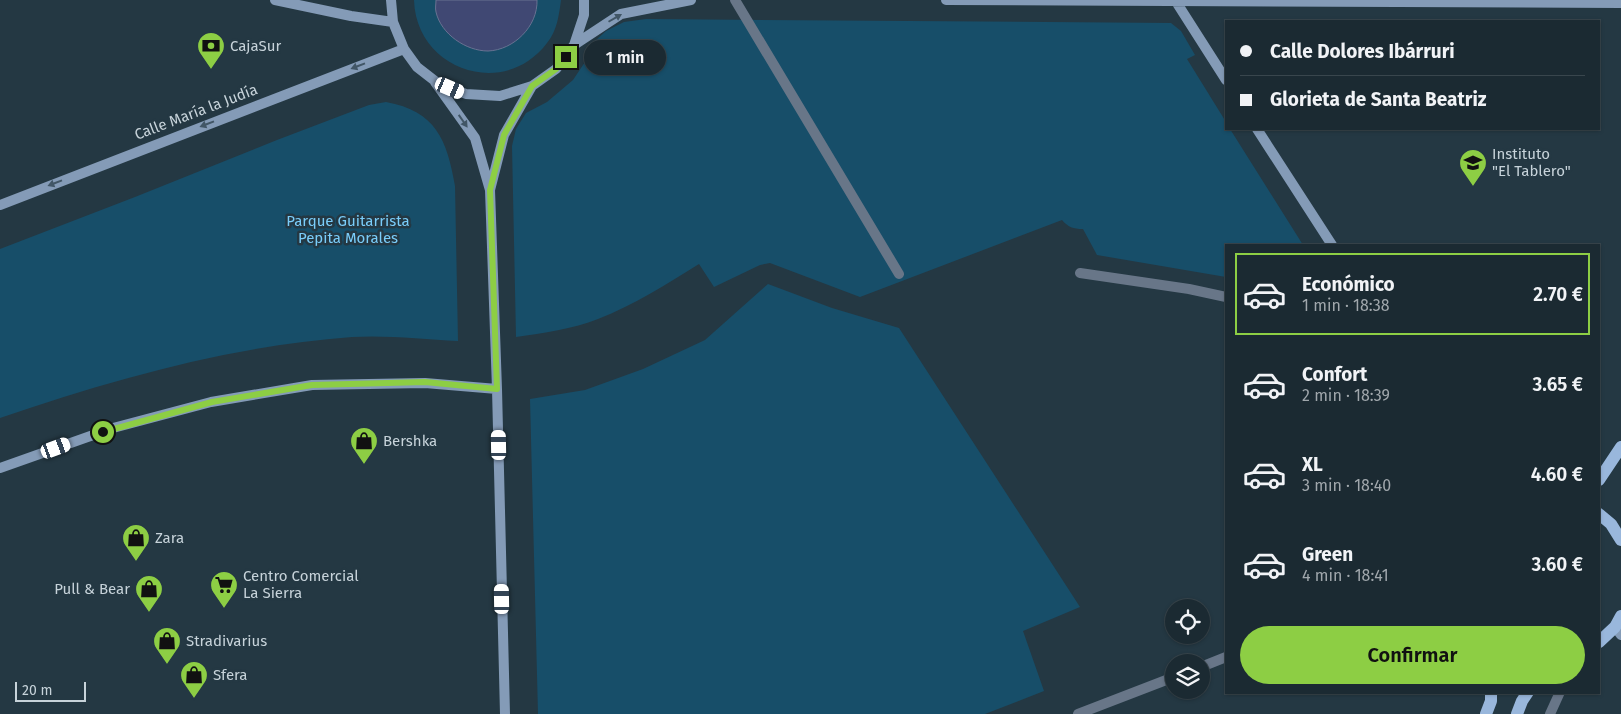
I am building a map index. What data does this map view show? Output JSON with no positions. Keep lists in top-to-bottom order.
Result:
{
  "streets": {
    "main road": ["Calle María la Judía"]
  },
  "one_way": ["Calle María la Judía"],
  "parks": ["Parque Guitarrista Pepita Morales"],
  "places": {
    "bank": ["CajaSur"],
    "school or university": ["Instituto \"El Tablero\""],
    "shop": [
      "Bershka",
      "Zara",
      "Pull & Bear",
      "Stradivarius",
      "Sfera"
    ],
    "supermarket": ["Centro Comercial La Sierra"]
  },
  "scale_bar": "20 m",
  "page": {
    "banner": ["Calle Dolores Ibárruri", "Glorieta de Santa Beatriz"],
    "bubble": "1 min",
    "list": [
      {
        "name": "Económico",
        "note": "1 min · 18:38",
        "value": "2.70 €"
      },
      {
        "name": "Confort",
        "note": "2 min · 18:39",
        "value": "3.65 €"
      },
      {
        "name": "XL",
        "note": "3 min · 18:40",
        "value": "4.60 €"
      },
      {
        "name": "Green",
        "note": "4 min · 18:41",
        "value": "3.60 €"
      }
    ],
    "buttons": "Confirmar",
    "scale": "20 m"
  }
}
